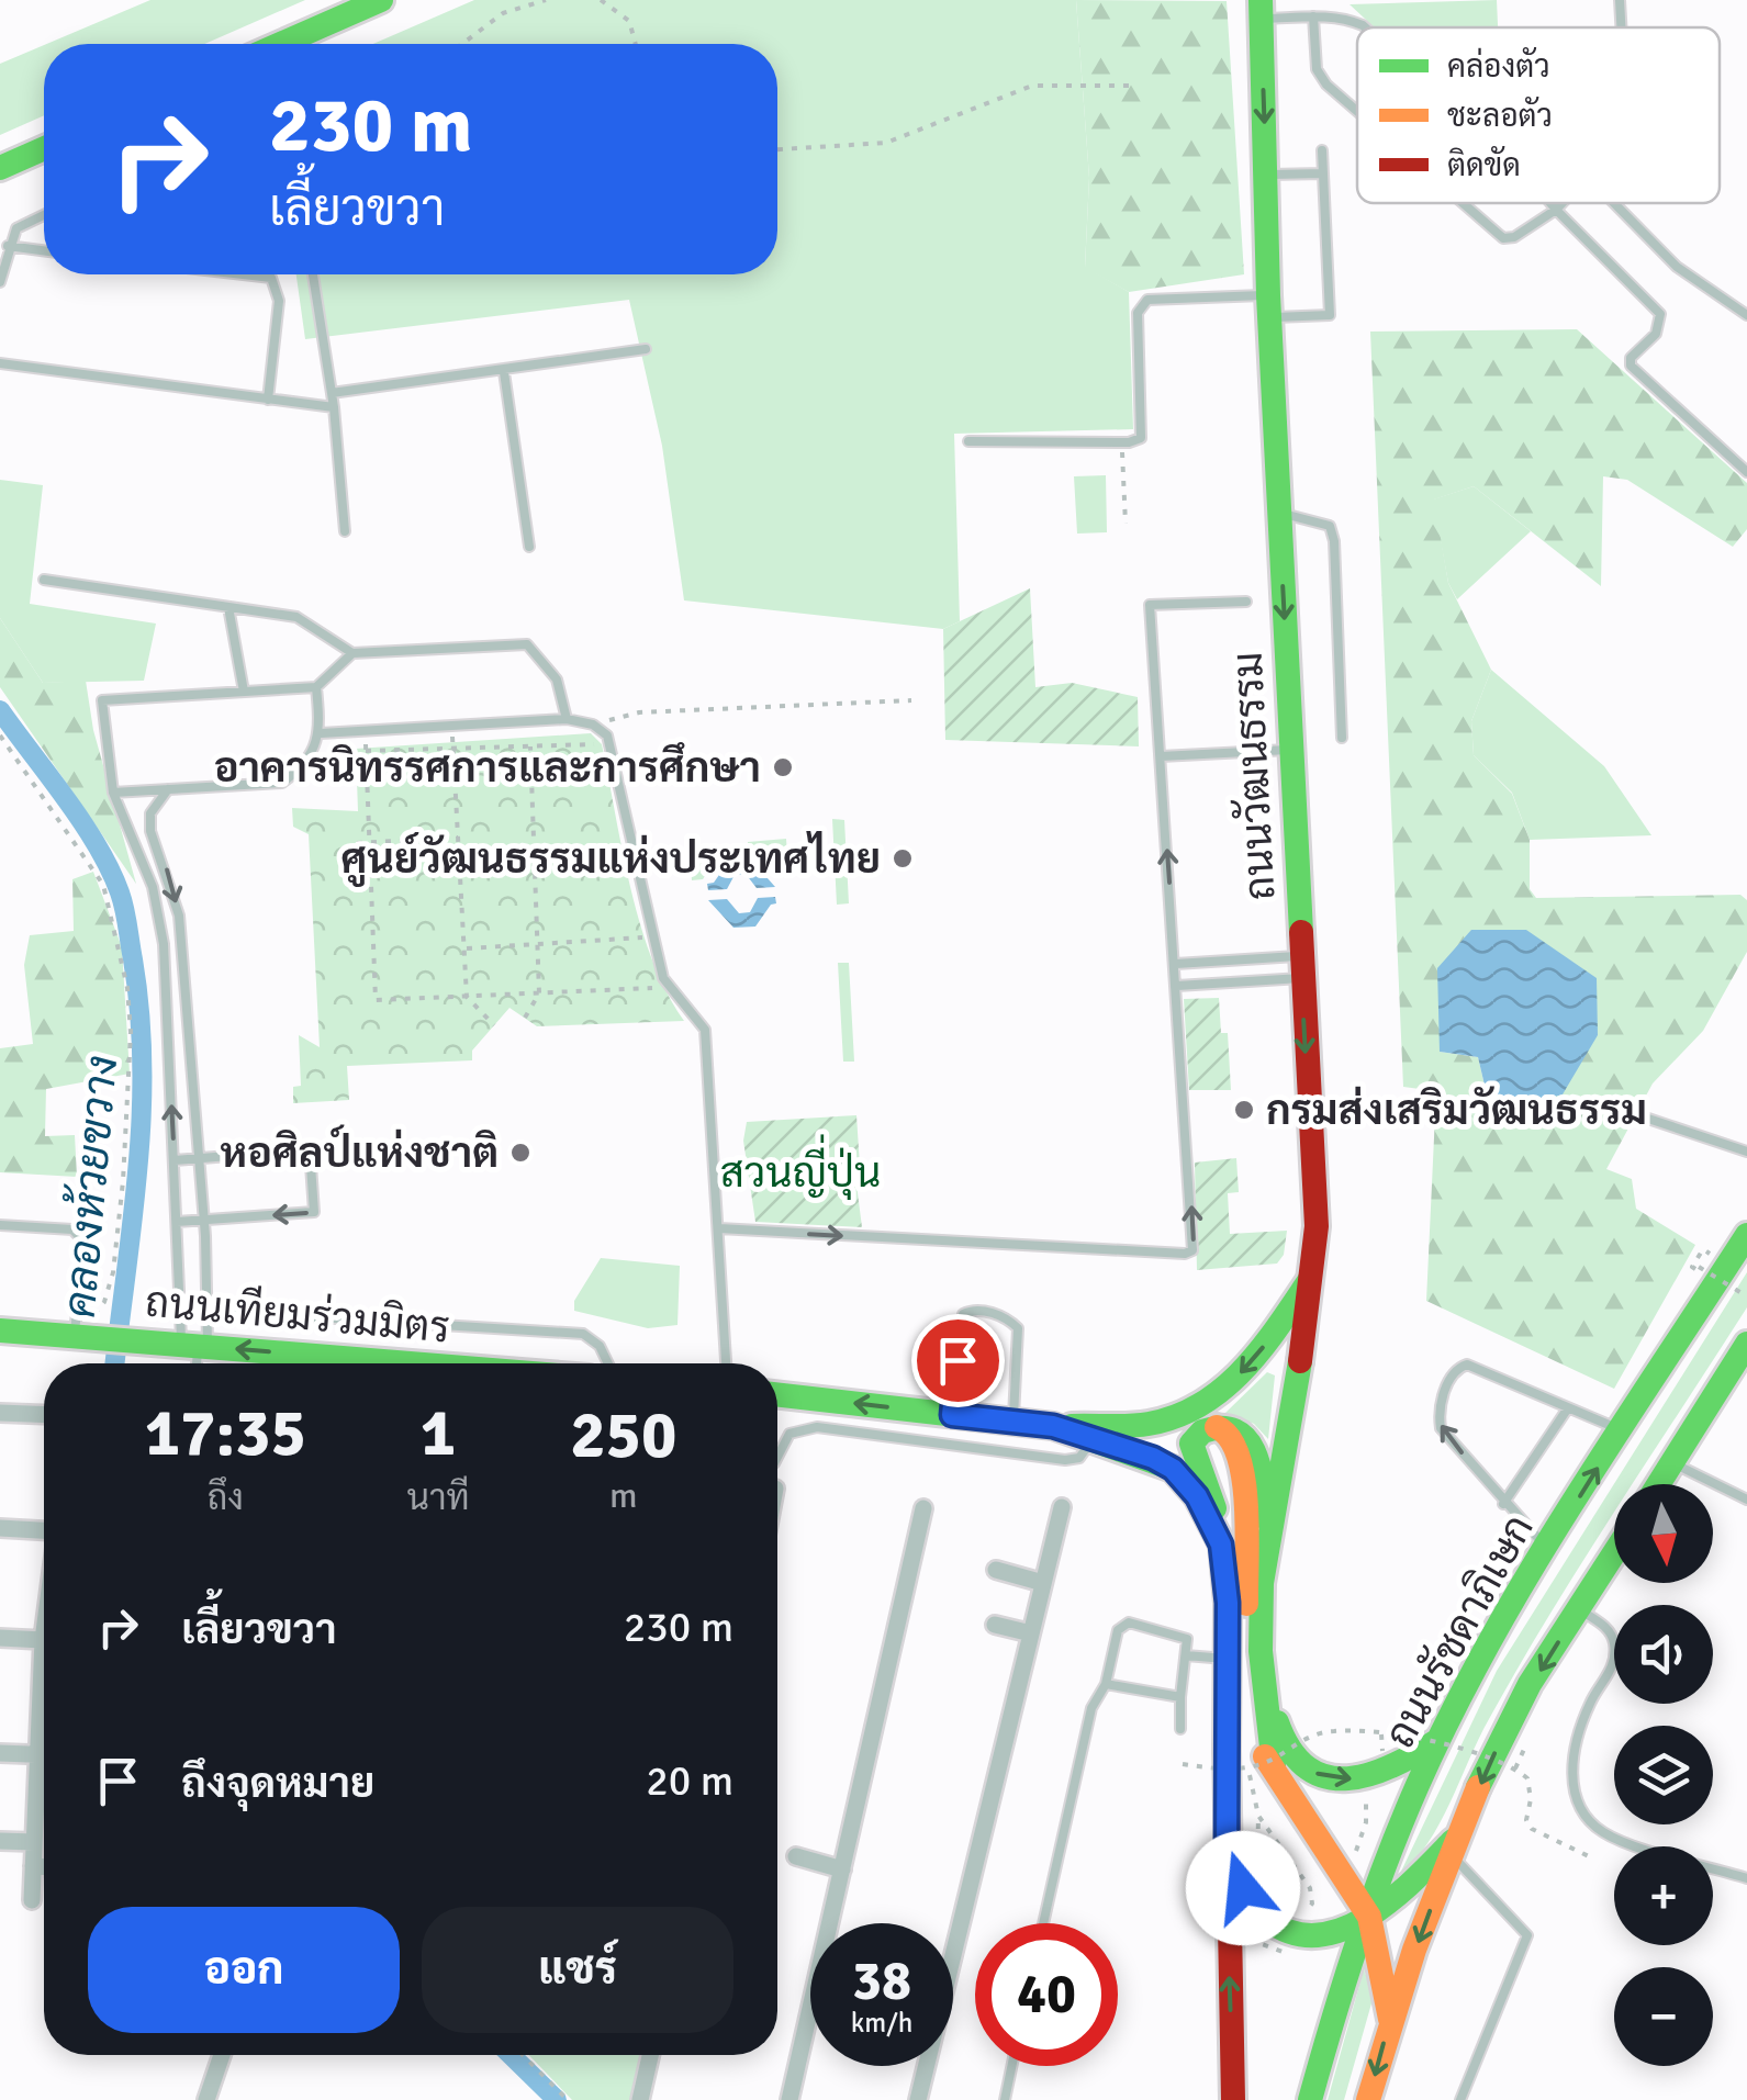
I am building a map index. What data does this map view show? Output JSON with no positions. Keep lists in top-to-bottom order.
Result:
{
  "streets": {
    "street": ["ถนนวัฒนธรรม", "ถนนเทียมร่วมมิตร", "ถนนรัชดาภิเษก"]
  },
  "one_way": ["ถนนวัฒนธรรม", "ถนนเทียมร่วมมิตร"],
  "water": ["คลองห้วยขวาง"],
  "parks": ["สวนญี่ปุ่น"],
  "places": [
    "อาคารนิทรรศการและการศึกษา",
    "ศูนย์วัฒนธรรมแห่งประเทศไทย",
    "กรมส่งเสริมวัฒนธรรม",
    "หอศิลป์แห่งชาติ"
  ],
  "legend": ["คล่องตัว", "ชะลอตัว", "ติดขัด"],
  "north": "bottom",
  "page": {
    "turn": ["230 m", "เลี้ยวขวา"],
    "eta": [
      "17:35",
      "ถึง",
      "1",
      "นาที",
      "250",
      "m"
    ],
    "map_buttons": ["+", "−"],
    "list": [
      {
        "name": "เลี้ยวขวา",
        "value": "230 m"
      },
      {
        "name": "ถึงจุดหมาย",
        "value": "20 m"
      }
    ],
    "buttons": ["ออก", "แชร์"],
    "speed": "38 km/h",
    "limit": "40"
  }
}
